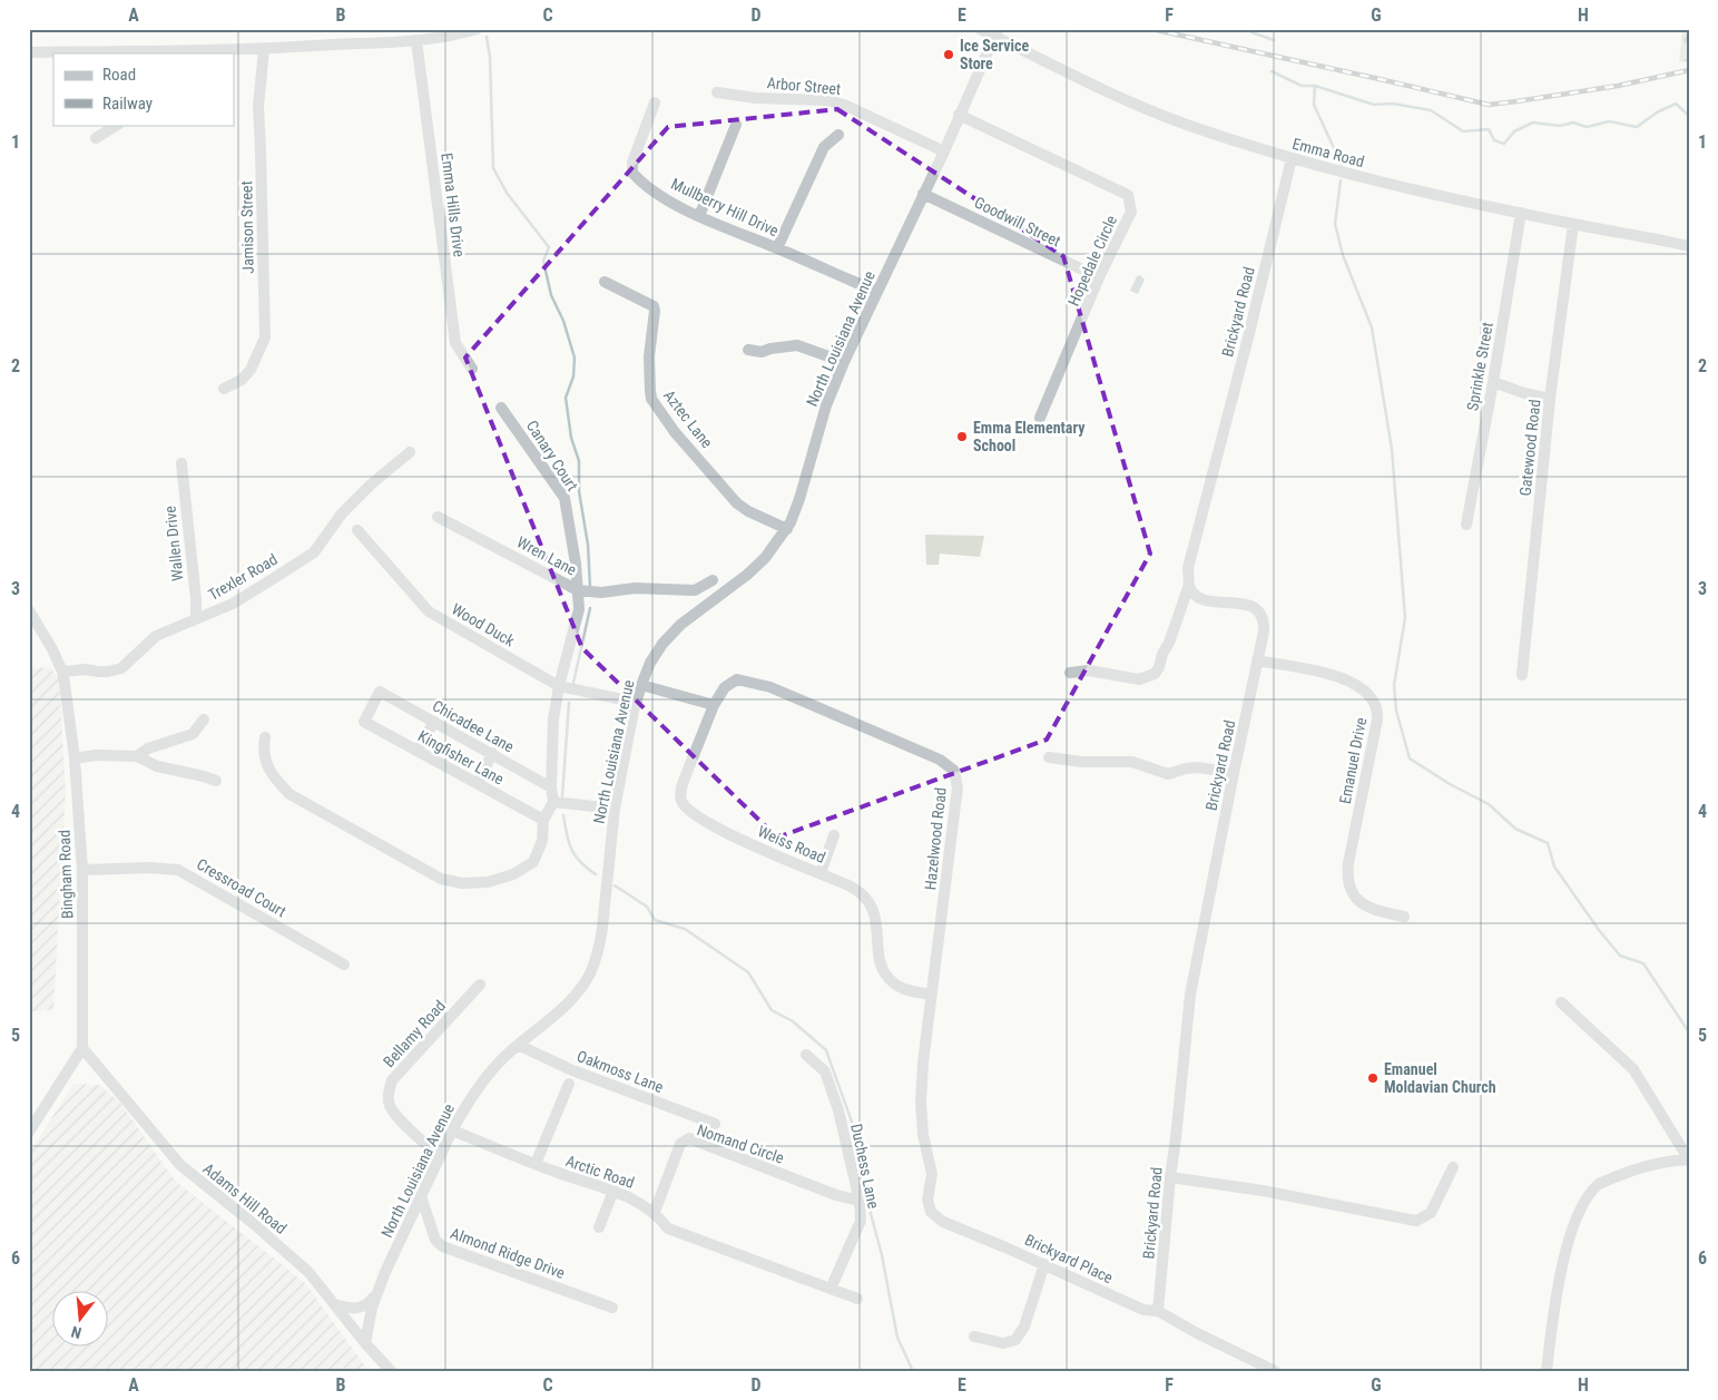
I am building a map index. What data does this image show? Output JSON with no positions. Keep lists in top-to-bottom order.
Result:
{
  "streets": {
    "street": [
      "Arbor Street",
      "Emma Road",
      "Emma Hills Drive",
      "Mullberry Hill Drive",
      "Goodwill Street",
      "Jamison Street",
      "Hopedale Circle",
      "Brickyard Road",
      "North Louisiana Avenue",
      "Sprinkle Street",
      "Aztec Lane",
      "Gatewood Road",
      "Canary Court",
      "Wallen Drive",
      "Wren Lane",
      "Trexler Road",
      "Wood Duck",
      "Chicadee Lane",
      "Kingfisher Lane",
      "Emanuel Drive",
      "Hazelwood Road",
      "Weiss Road",
      "Bingham Road",
      "Cressroad Court",
      "Bellamy Road",
      "Oakmoss Lane",
      "Nomand Circle",
      "Duchess Lane",
      "Arctic Road",
      "Adams Hill Road",
      "Almond Ridge Drive",
      "Brickyard Place"
    ]
  },
  "crossings": [
    ["Arbor Street", "North Louisiana Avenue"],
    ["Emma Road", "Brickyard Road"],
    ["Emma Road", "North Louisiana Avenue"],
    ["Emma Road", "Sprinkle Street"],
    ["Emma Road", "Gatewood Road"],
    ["Mullberry Hill Drive", "North Louisiana Avenue"],
    ["Goodwill Street", "Hopedale Circle"],
    ["Goodwill Street", "North Louisiana Avenue"],
    ["Hopedale Circle", "North Louisiana Avenue"],
    ["Brickyard Road", "Emanuel Drive"],
    ["Brickyard Road", "Brickyard Place"],
    ["North Louisiana Avenue", "Aztec Lane"],
    ["North Louisiana Avenue", "Bellamy Road"],
    ["North Louisiana Avenue", "Oakmoss Lane"],
    ["North Louisiana Avenue", "Arctic Road"],
    ["North Louisiana Avenue", "Adams Hill Road"],
    ["North Louisiana Avenue", "Almond Ridge Drive"],
    ["Canary Court", "Wren Lane"],
    ["Canary Court", "Wood Duck"],
    ["Canary Court", "Chicadee Lane"],
    ["Wallen Drive", "Trexler Road"],
    ["Trexler Road", "Bingham Road"],
    ["Chicadee Lane", "Kingfisher Lane"],
    ["Hazelwood Road", "Weiss Road"],
    ["Hazelwood Road", "Brickyard Place"],
    ["Bingham Road", "Cressroad Court"],
    ["Bingham Road", "Adams Hill Road"],
    ["Nomand Circle", "Duchess Lane"],
    ["Nomand Circle", "Arctic Road"],
    ["Duchess Lane", "Arctic Road"]
  ],
  "places": ["Ice Service Store", "Emma Elementary School", "Emanuel Moldavian Church"],
  "legend": ["Road", "Railway"],
  "north": "bottom",
  "grid": {
    "columns": [
      "A",
      "B",
      "C",
      "D",
      "E",
      "F",
      "G",
      "H"
    ],
    "rows": [
      "1",
      "2",
      "3",
      "4",
      "5",
      "6"
    ]
  }
}
